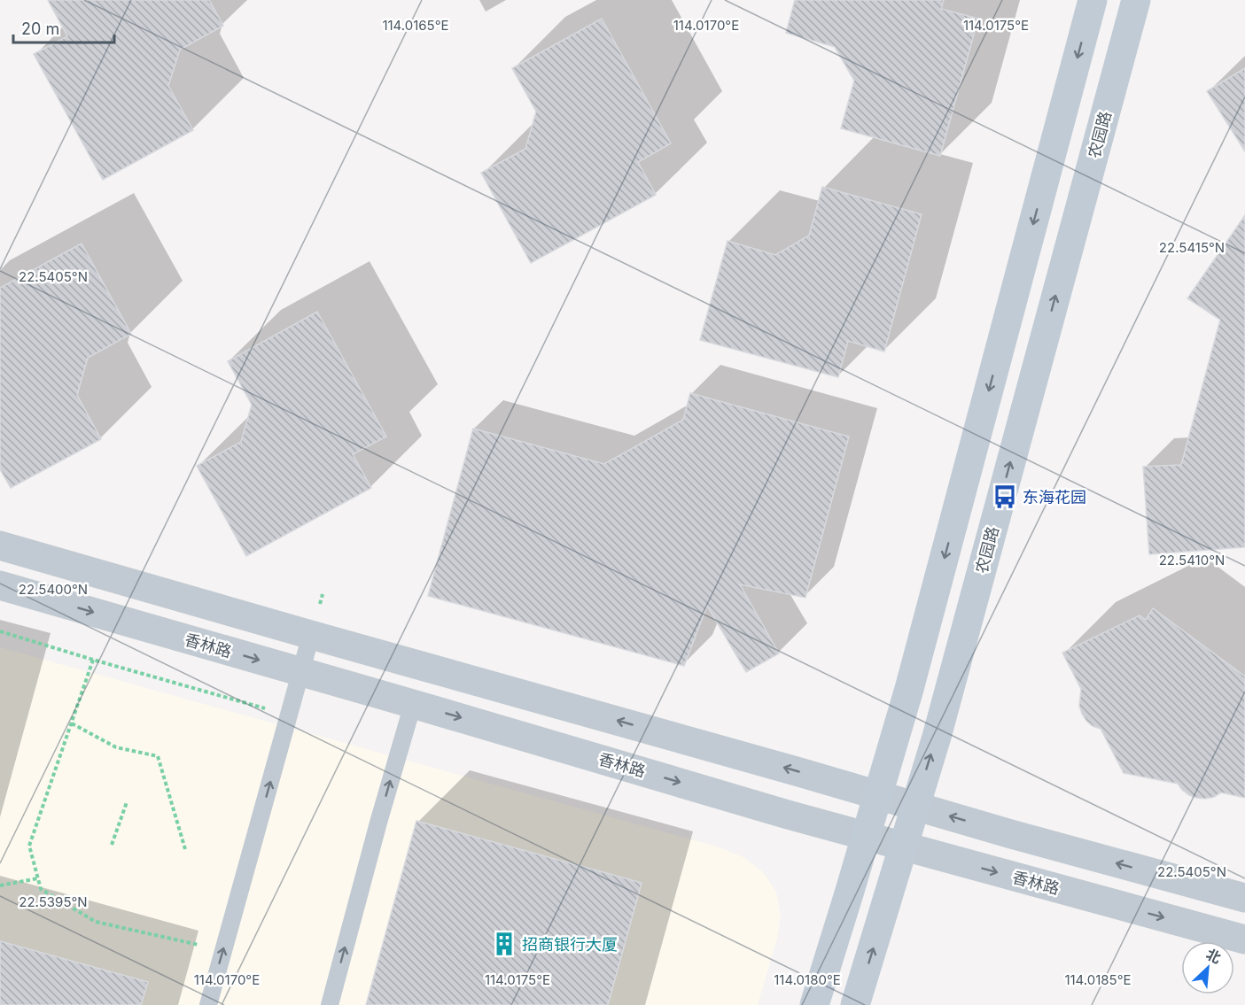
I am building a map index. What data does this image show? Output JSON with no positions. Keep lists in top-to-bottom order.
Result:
{
  "streets": {
    "main road": ["农园路"],
    "street": ["香林路"]
  },
  "crossings": [
    ["农园路", "香林路"]
  ],
  "places": {
    "bus stop": ["东海花园"],
    "building": ["招商银行大厦"]
  },
  "scale_bar": "20 m",
  "north": "top right",
  "coordinates": [
    "114.0170°E",
    "114.0175°E",
    "114.0165°E",
    "22.5415°N",
    "22.5405°N",
    "22.5410°N",
    "22.5400°N",
    "22.5395°N",
    "114.0180°E",
    "114.0185°E"
  ]
}
